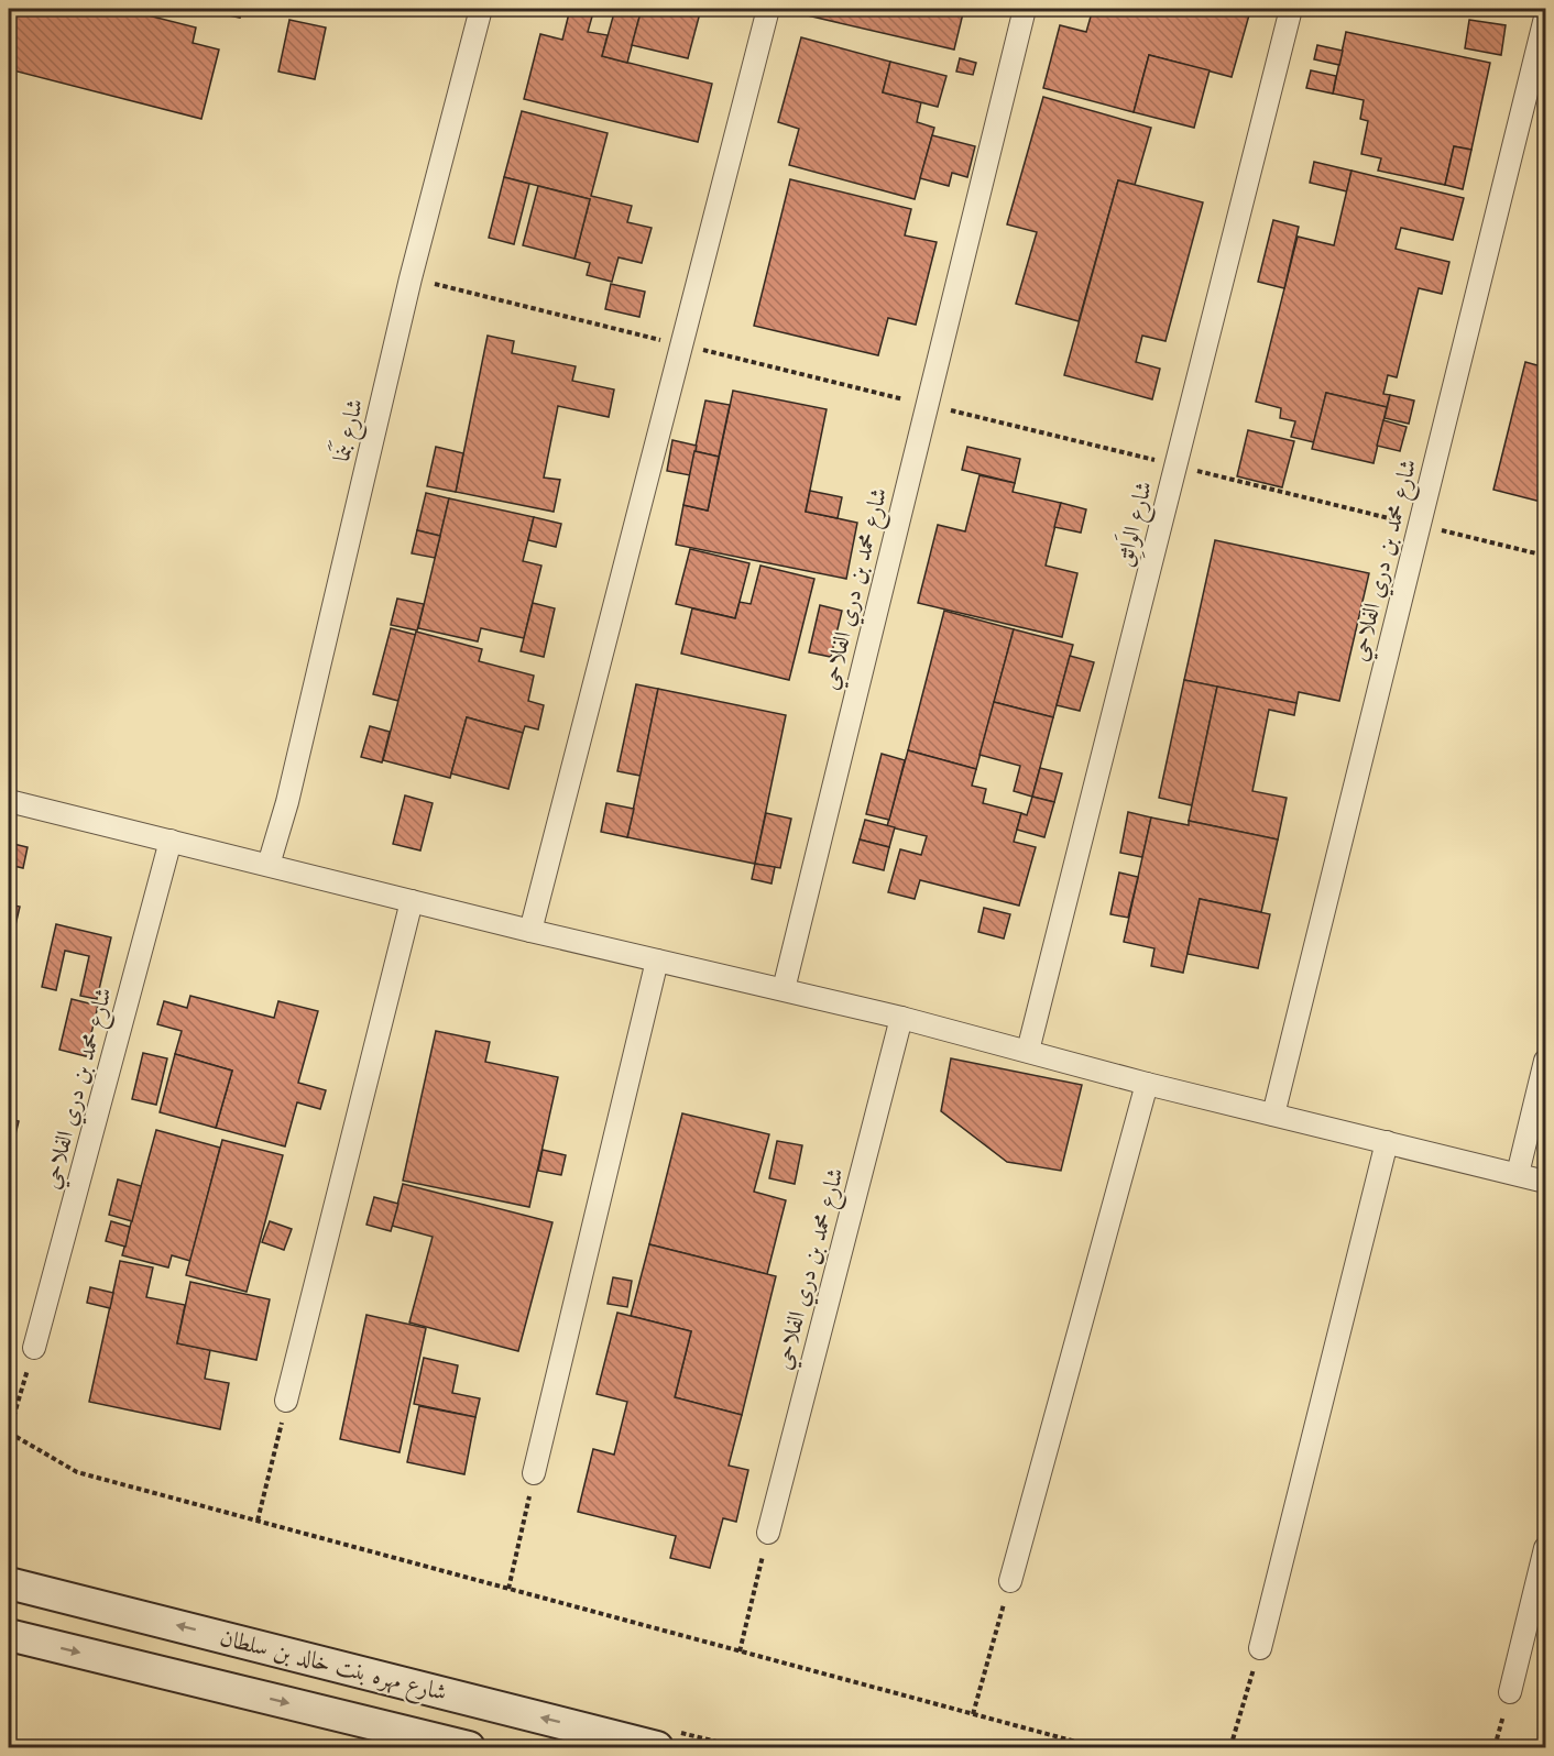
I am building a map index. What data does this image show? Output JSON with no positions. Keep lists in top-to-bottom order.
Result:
{
  "streets": {
    "street": [
      "شارع بَنَما",
      "شارع الوَاثِق",
      "شارع محمد بن دري الفلاحي",
      "شارع مهره بنت خالد بن سلطان"
    ]
  }
}
